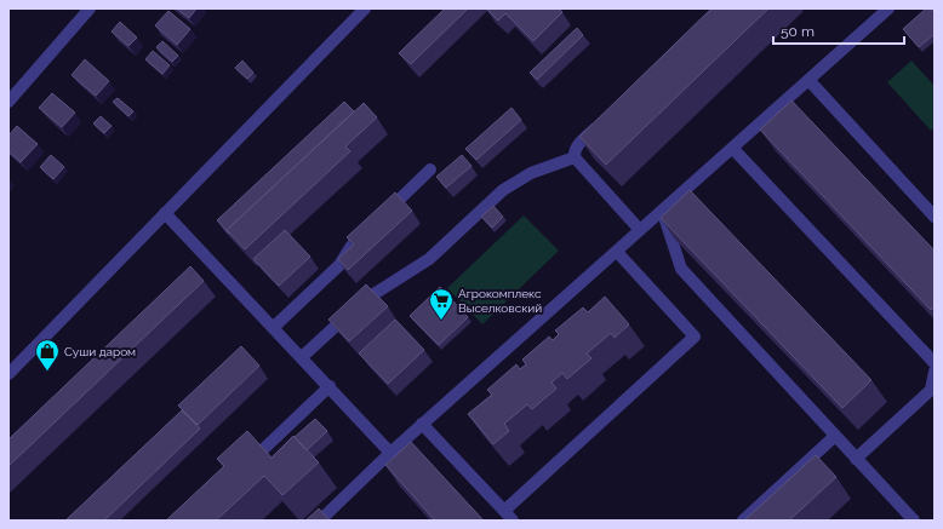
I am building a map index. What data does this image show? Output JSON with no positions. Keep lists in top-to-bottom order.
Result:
{
  "places": {
    "supermarket": ["Агрокомплекс Выселковский"],
    "shop": ["Суши даром"]
  },
  "scale_bar": "50 m"
}
